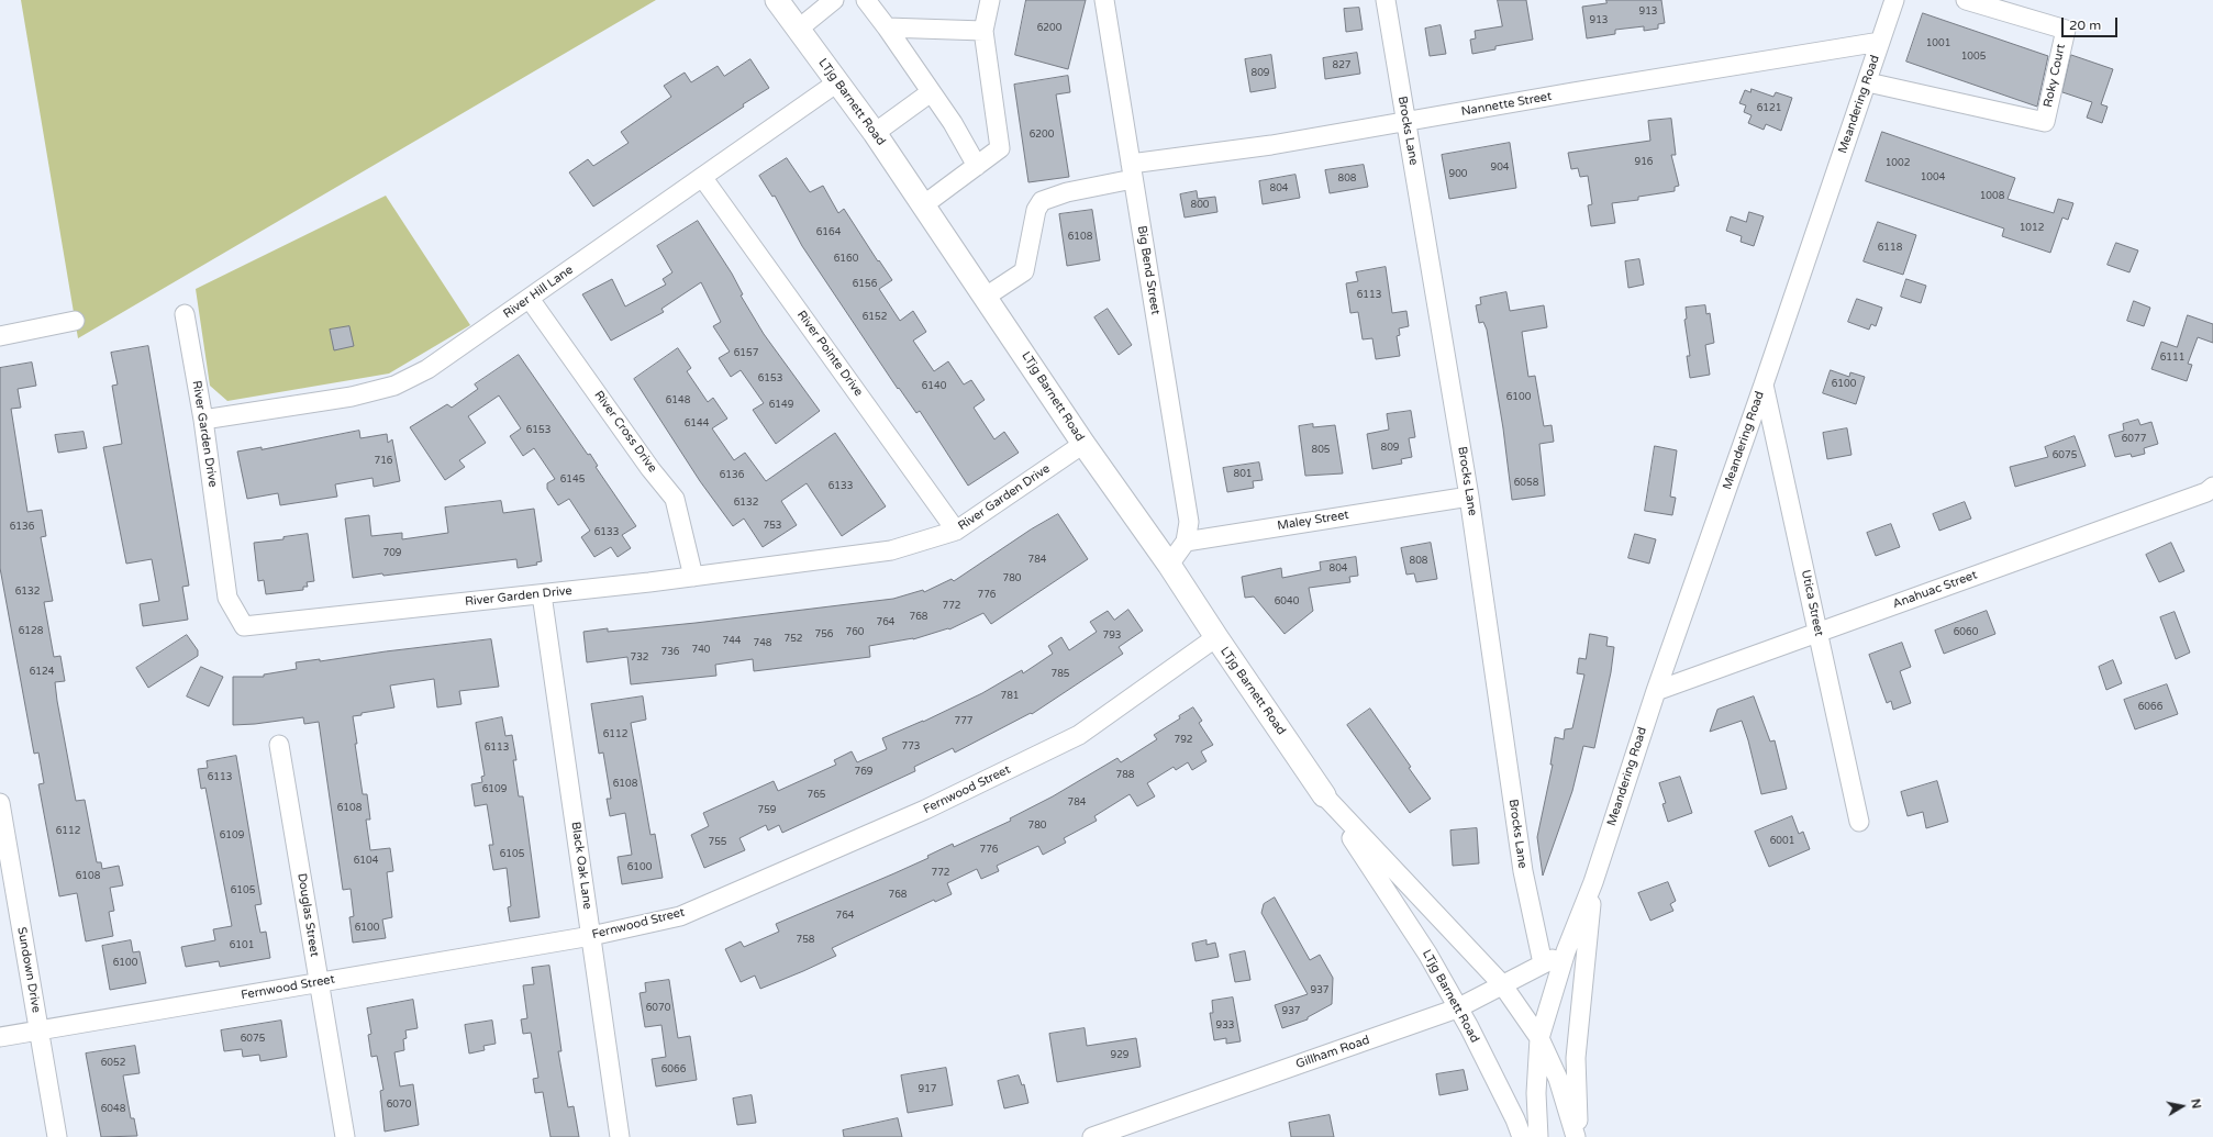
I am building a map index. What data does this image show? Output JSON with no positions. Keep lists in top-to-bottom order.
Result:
{
  "streets": {
    "street": [
      "Roky Court",
      "LTjg Barnett Road",
      "Nannette Street",
      "Meandering Road",
      "Brocks Lane",
      "Big Bend Street",
      "River Hill Lane",
      "River Pointe Drive",
      "River Cross Drive",
      "River Garden Drive",
      "Maley Street",
      "Anahuac Street",
      "Utica Street",
      "Fernwood Street",
      "Black Oak Lane",
      "Douglas Street",
      "Sundown Drive",
      "Gillham Road"
    ]
  },
  "crossings": [
    ["Roky Court", "Meandering Road"],
    ["LTjg Barnett Road", "Nannette Street"],
    ["LTjg Barnett Road", "Meandering Road"],
    ["LTjg Barnett Road", "River Hill Lane"],
    ["LTjg Barnett Road", "River Garden Drive"],
    ["LTjg Barnett Road", "Fernwood Street"],
    ["LTjg Barnett Road", "Gillham Road"],
    ["Nannette Street", "Meandering Road"],
    ["Nannette Street", "Brocks Lane"],
    ["Nannette Street", "Big Bend Street"],
    ["Meandering Road", "Anahuac Street"],
    ["Meandering Road", "Utica Street"],
    ["Meandering Road", "Gillham Road"],
    ["Brocks Lane", "Maley Street"],
    ["Brocks Lane", "Gillham Road"],
    ["Big Bend Street", "Maley Street"],
    ["River Hill Lane", "River Pointe Drive"],
    ["River Hill Lane", "River Cross Drive"],
    ["River Hill Lane", "River Garden Drive"],
    ["River Pointe Drive", "River Garden Drive"],
    ["River Cross Drive", "River Garden Drive"],
    ["River Garden Drive", "Black Oak Lane"],
    ["Anahuac Street", "Utica Street"],
    ["Fernwood Street", "Black Oak Lane"],
    ["Fernwood Street", "Douglas Street"],
    ["Fernwood Street", "Sundown Drive"]
  ],
  "house_numbers": [
    "913",
    "913",
    "6200",
    "1001",
    "1005",
    "827",
    "809",
    "6121",
    "6200",
    "916",
    "1002",
    "904",
    "900",
    "1004",
    "808",
    "804",
    "1008",
    "800",
    "1012",
    "6164",
    "6108",
    "6118",
    "6160",
    "6156",
    "6113",
    "6152",
    "6157",
    "6111",
    "6153",
    "6100",
    "6140",
    "6100",
    "6148",
    "6149",
    "6144",
    "6153",
    "6077",
    "809",
    "805",
    "6075",
    "716",
    "801",
    "6136",
    "6145",
    "6058",
    "6133",
    "6132",
    "753",
    "6136",
    "6133",
    "709",
    "784",
    "808",
    "804",
    "780",
    "6132",
    "776",
    "6040",
    "772",
    "768",
    "764",
    "6128",
    "760",
    "6060",
    "756",
    "793",
    "752",
    "744",
    "748",
    "740",
    "736",
    "732",
    "6124",
    "785",
    "781",
    "6066",
    "777",
    "6112",
    "792",
    "773",
    "6113",
    "769",
    "788",
    "6113",
    "6108",
    "6109",
    "765",
    "784",
    "6108",
    "759",
    "780",
    "6112",
    "6109",
    "6001",
    "755",
    "776",
    "6105",
    "6104",
    "6100",
    "772",
    "6108",
    "6105",
    "768",
    "764",
    "6100",
    "758",
    "6101",
    "6100",
    "937",
    "6070",
    "937",
    "933",
    "6075",
    "929",
    "6052",
    "6066",
    "917",
    "6070",
    "6048"
  ],
  "scale_bar": "20 m",
  "north": "right"
}
